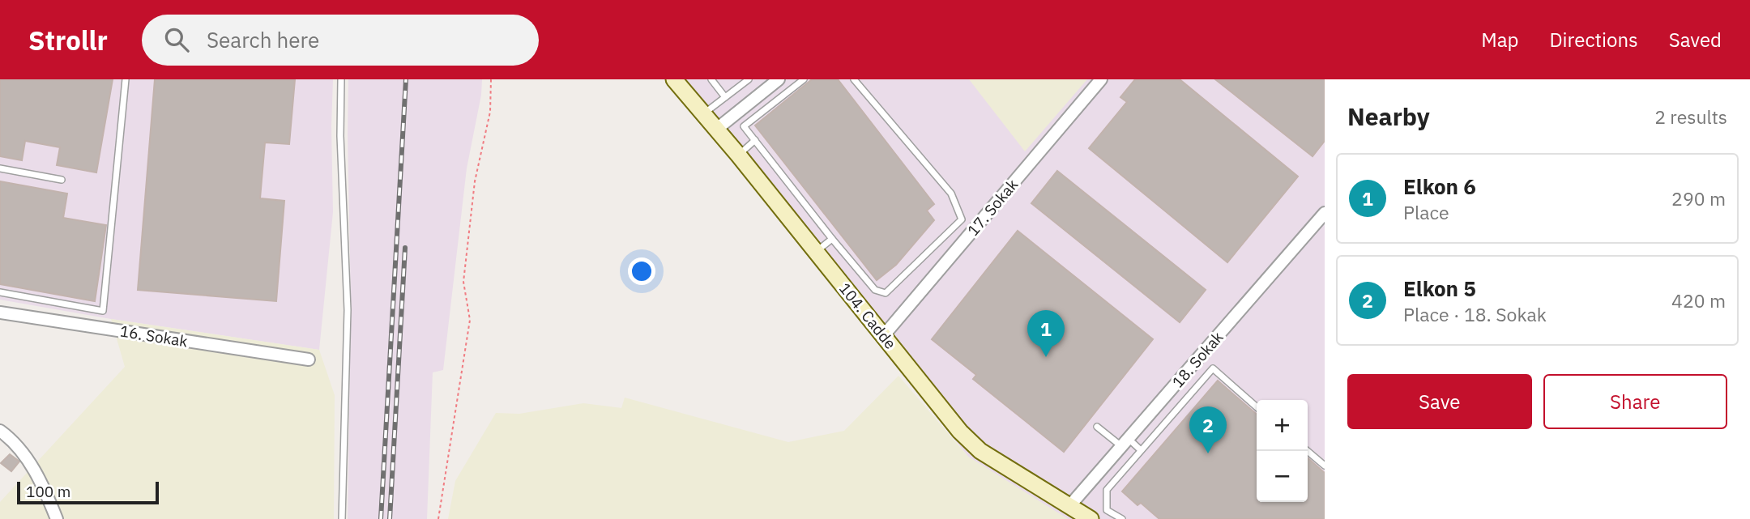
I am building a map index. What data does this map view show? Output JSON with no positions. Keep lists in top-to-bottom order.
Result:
{
  "streets": {
    "street": [
      "17. Sokak",
      "104. Cadde",
      "16. Sokak",
      "18. Sokak"
    ]
  },
  "crossings": [
    ["17. Sokak", "104. Cadde"],
    ["104. Cadde", "18. Sokak"]
  ],
  "scale_bar": "100 m",
  "page": {
    "header": "Strollr",
    "search": "Search here",
    "nav": ["Map", "Directions", "Saved"],
    "heading": ["Nearby", "2 results"],
    "list": [
      {
        "mark": "1",
        "name": "Elkon 6",
        "note": "Place",
        "value": "290 m"
      },
      {
        "mark": "2",
        "name": "Elkon 5",
        "note": "Place · 18. Sokak",
        "value": "420 m"
      }
    ],
    "pins": ["1", "2"],
    "buttons": ["Save", "Share"],
    "map_buttons": ["+", "−"],
    "scale": "100 m"
  }
}
